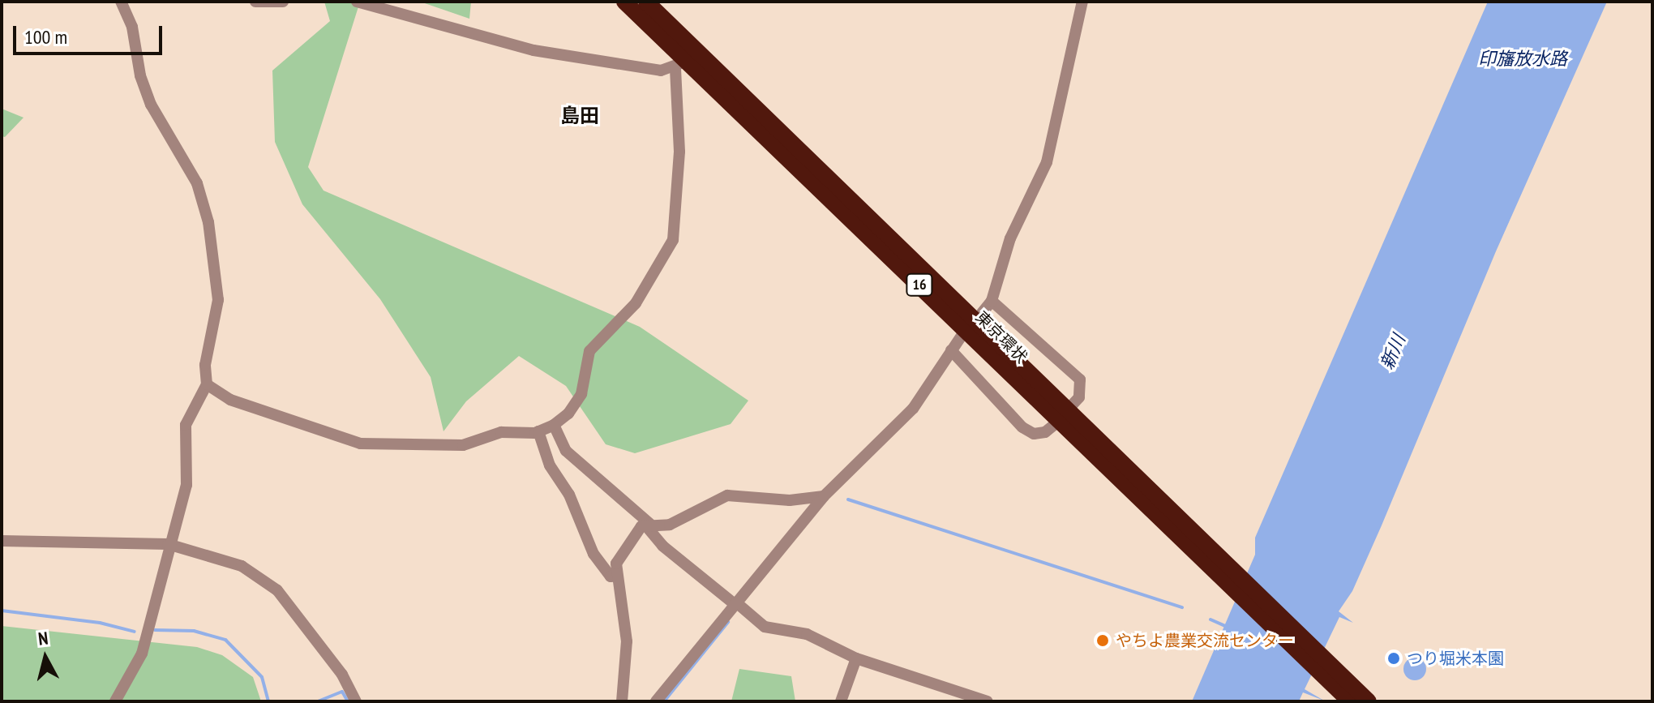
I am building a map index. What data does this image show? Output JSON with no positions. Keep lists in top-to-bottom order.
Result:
{
  "streets": {
    "highway": ["16", "東京環状"]
  },
  "districts": ["島田"],
  "water": ["印旛放水路", "新川"],
  "places": ["やちよ農業交流センター", "つり堀米本園"],
  "scale_bar": "100 m",
  "north": "top"
}
